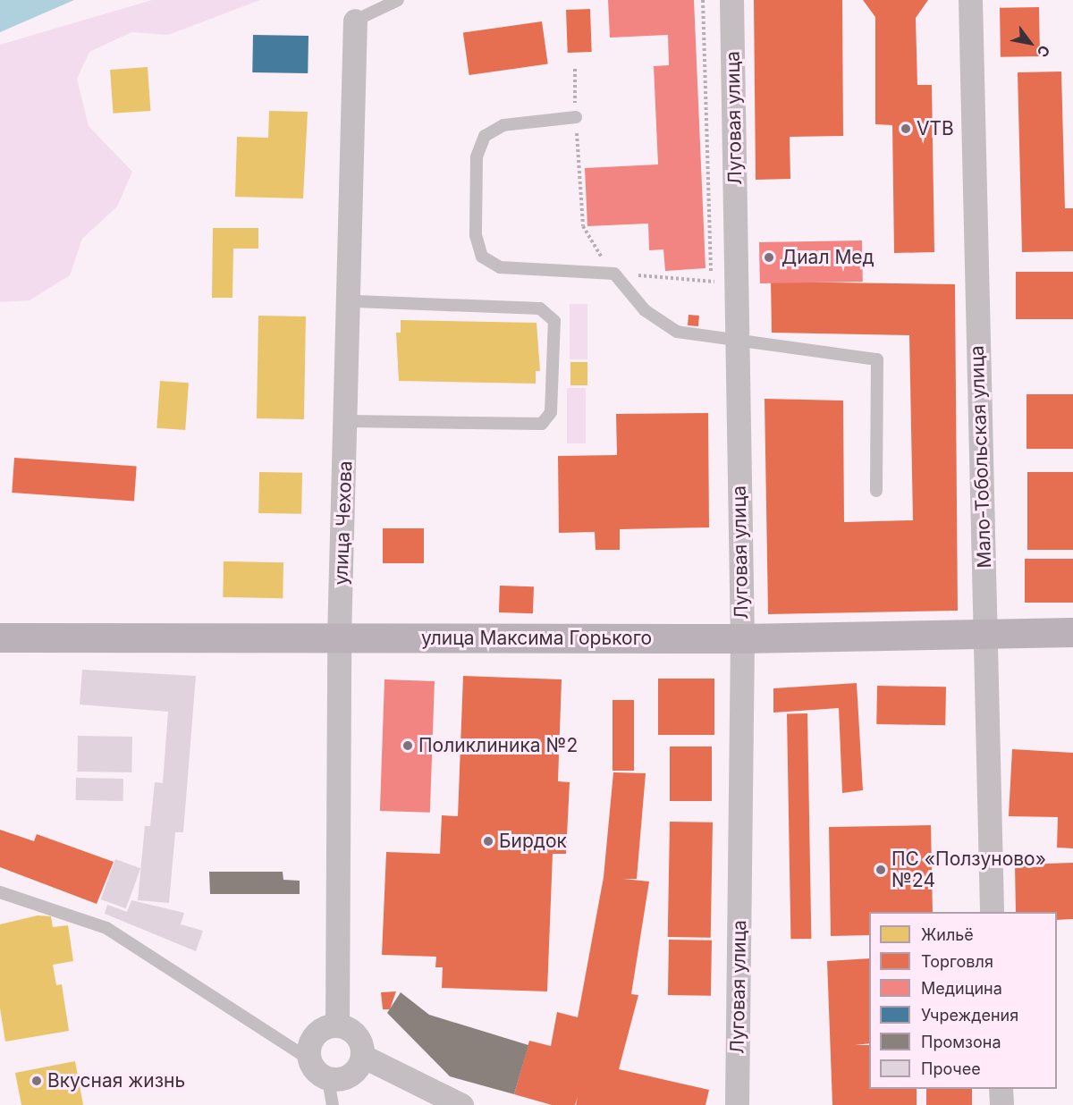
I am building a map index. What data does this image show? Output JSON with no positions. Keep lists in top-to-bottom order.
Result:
{
  "streets": {
    "street": [
      "Луговая улица",
      "Мало-Тобольская улица",
      "улица Чехова",
      "улица Максима Горького"
    ]
  },
  "crossings": [
    ["Луговая улица", "улица Максима Горького"],
    ["Мало-Тобольская улица", "улица Максима Горького"],
    ["улица Чехова", "улица Максима Горького"]
  ],
  "places": [
    "VTB",
    "Диал Мед",
    "Поликлиника №2",
    "Бирдок",
    "ПС «Ползуново» №24",
    "Вкусная жизнь"
  ],
  "legend": [
    "Жильё",
    "Торговля",
    "Медицина",
    "Учреждения",
    "Промзона",
    "Прочее"
  ],
  "north": "bottom right"
}
